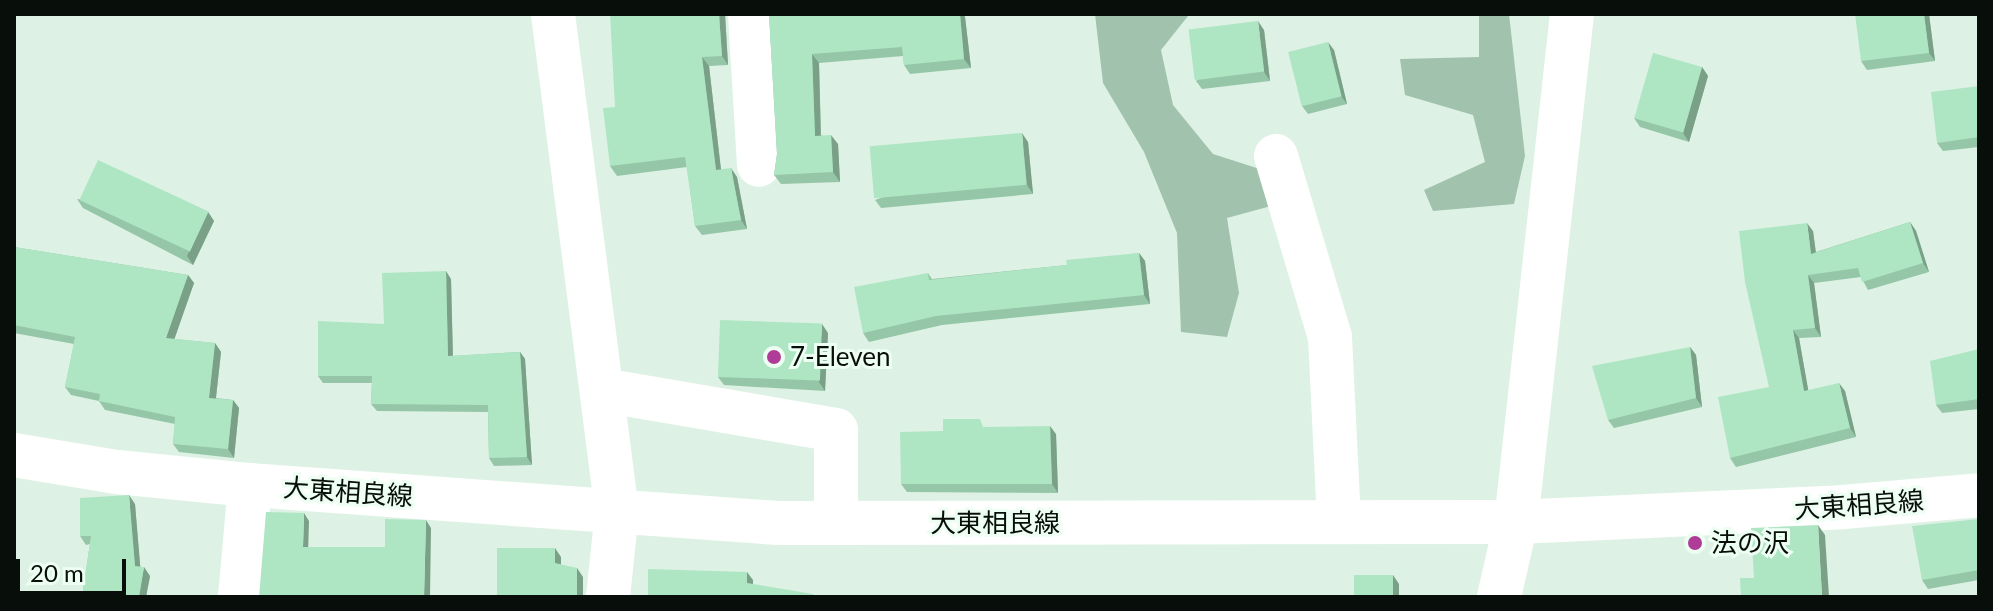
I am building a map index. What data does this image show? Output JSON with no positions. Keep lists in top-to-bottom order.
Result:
{
  "streets": {
    "main road": ["大東相良線"]
  },
  "places": ["7-Eleven", "法の沢"],
  "scale_bar": "20 m"
}
